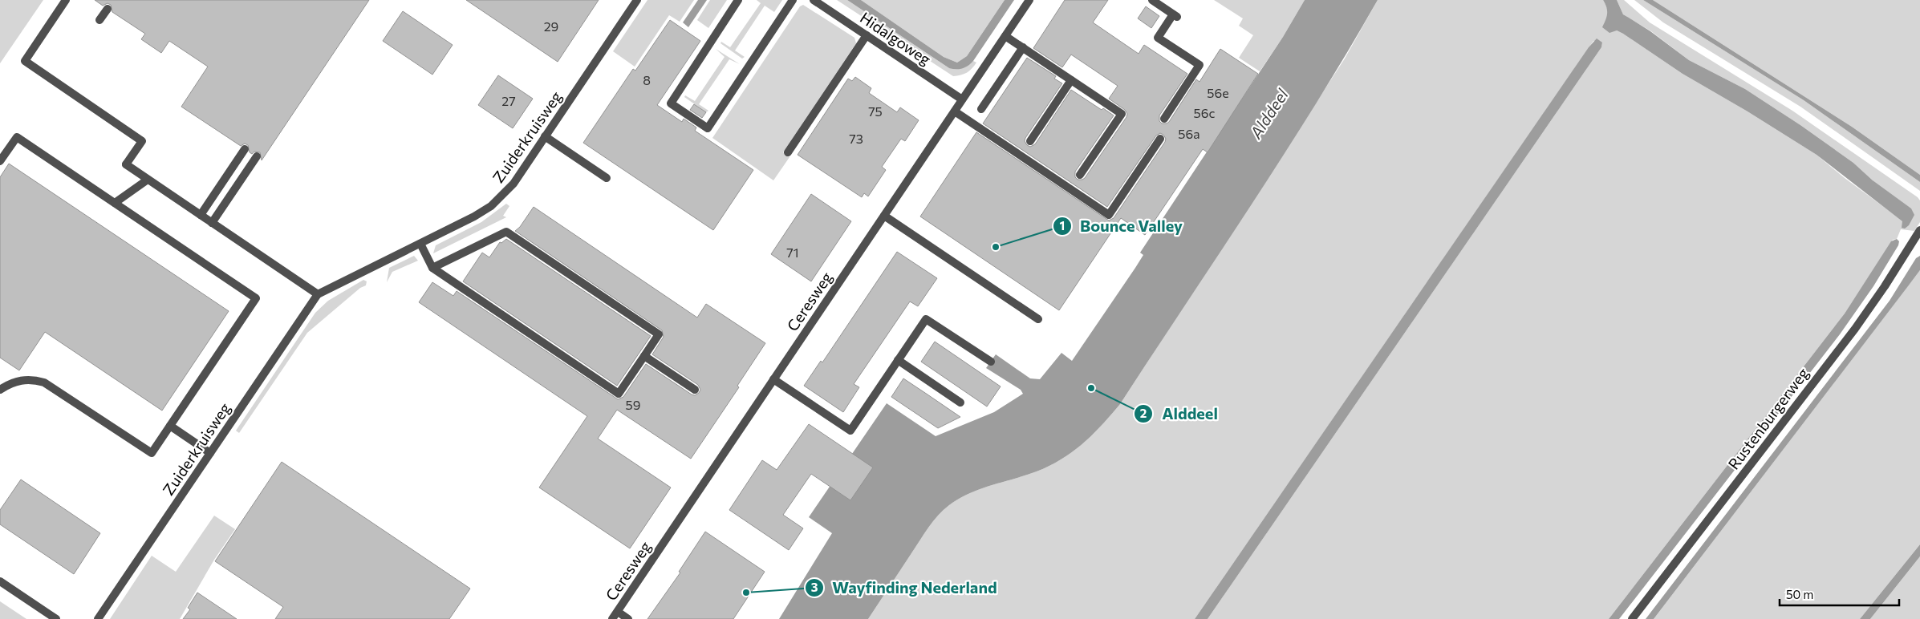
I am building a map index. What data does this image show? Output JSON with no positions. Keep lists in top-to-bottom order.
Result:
{
  "streets": {
    "street": [
      "Hidalgoweg",
      "Zuiderkruisweg",
      "Ceresweg",
      "Rustenburgerweg"
    ]
  },
  "crossings": [
    ["Hidalgoweg", "Ceresweg"]
  ],
  "water": ["Alddeel"],
  "places": ["Bounce Valley", "Alddeel", "Wayfinding Nederland"],
  "house_numbers": [
    "29",
    "8",
    "56e",
    "27",
    "75",
    "56c",
    "56a",
    "73",
    "71",
    "59"
  ],
  "scale_bar": "50 m"
}
